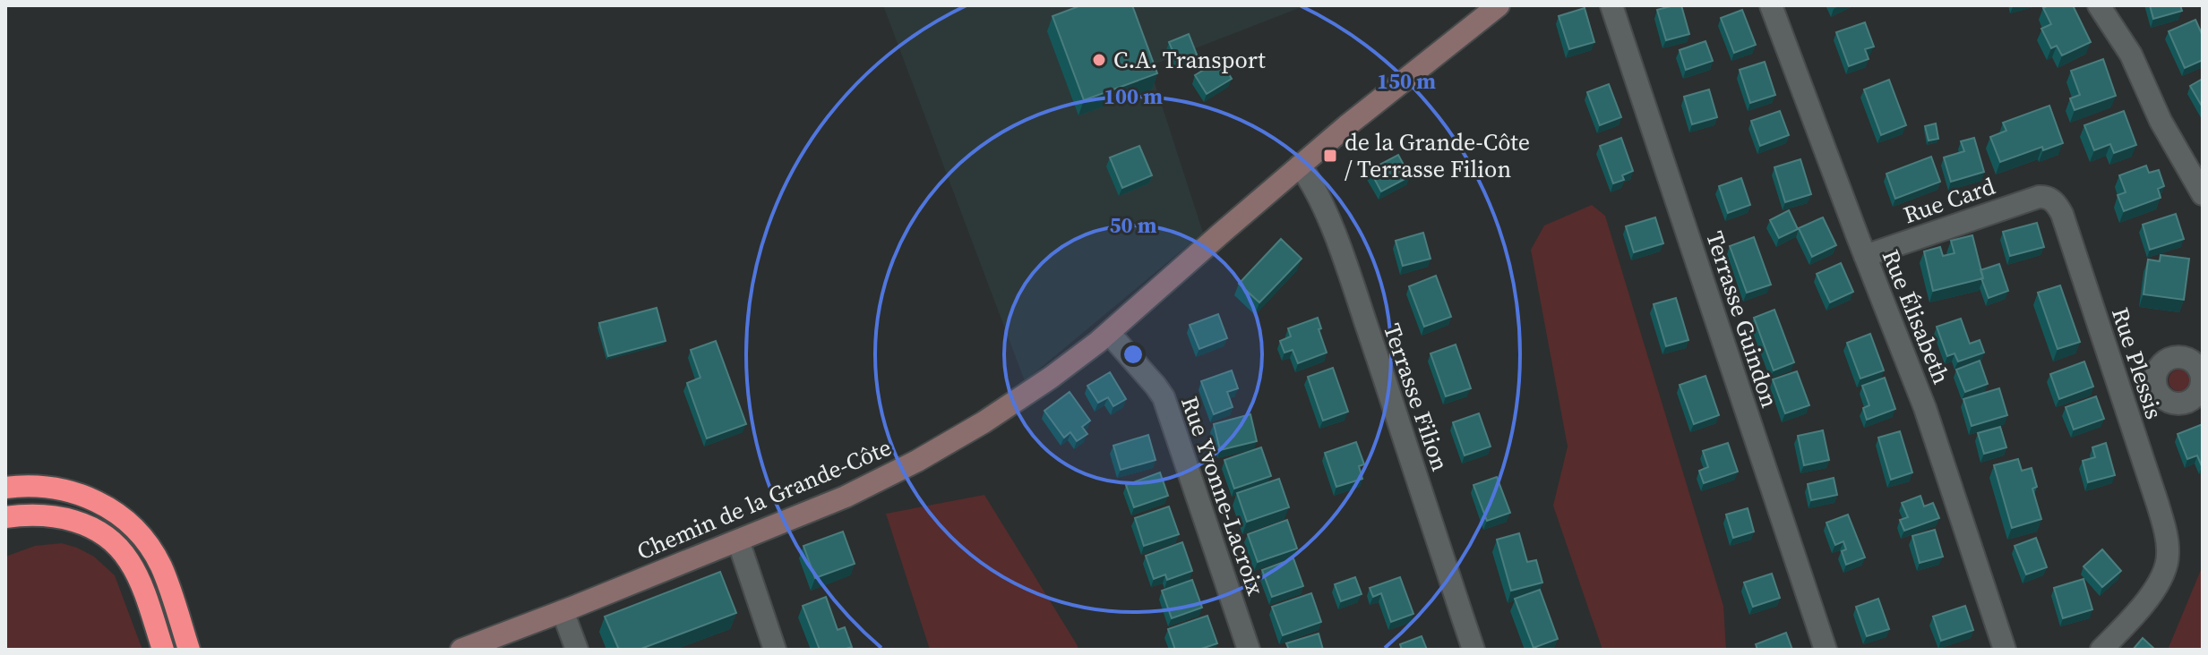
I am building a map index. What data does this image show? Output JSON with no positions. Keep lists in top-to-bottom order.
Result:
{
  "streets": {
    "main road": ["Chemin de la Grande-Côte"],
    "street": [
      "Rue Card",
      "Rue Élisabeth",
      "Terrasse Guindon",
      "Rue Plessis",
      "Terrasse Filion",
      "Rue Yvonne-Lacroix"
    ]
  },
  "crossings": [
    ["Rue Card", "Rue Élisabeth"],
    ["Rue Card", "Rue Plessis"],
    ["Terrasse Filion", "Chemin de la Grande-Côte"],
    ["Rue Yvonne-Lacroix", "Chemin de la Grande-Côte"]
  ],
  "places": {
    "other": ["C.A. Transport"],
    "transit": ["de la Grande-Côte / Terrasse Filion"]
  },
  "rings": ["150 m", "100 m", "50 m"]
}
